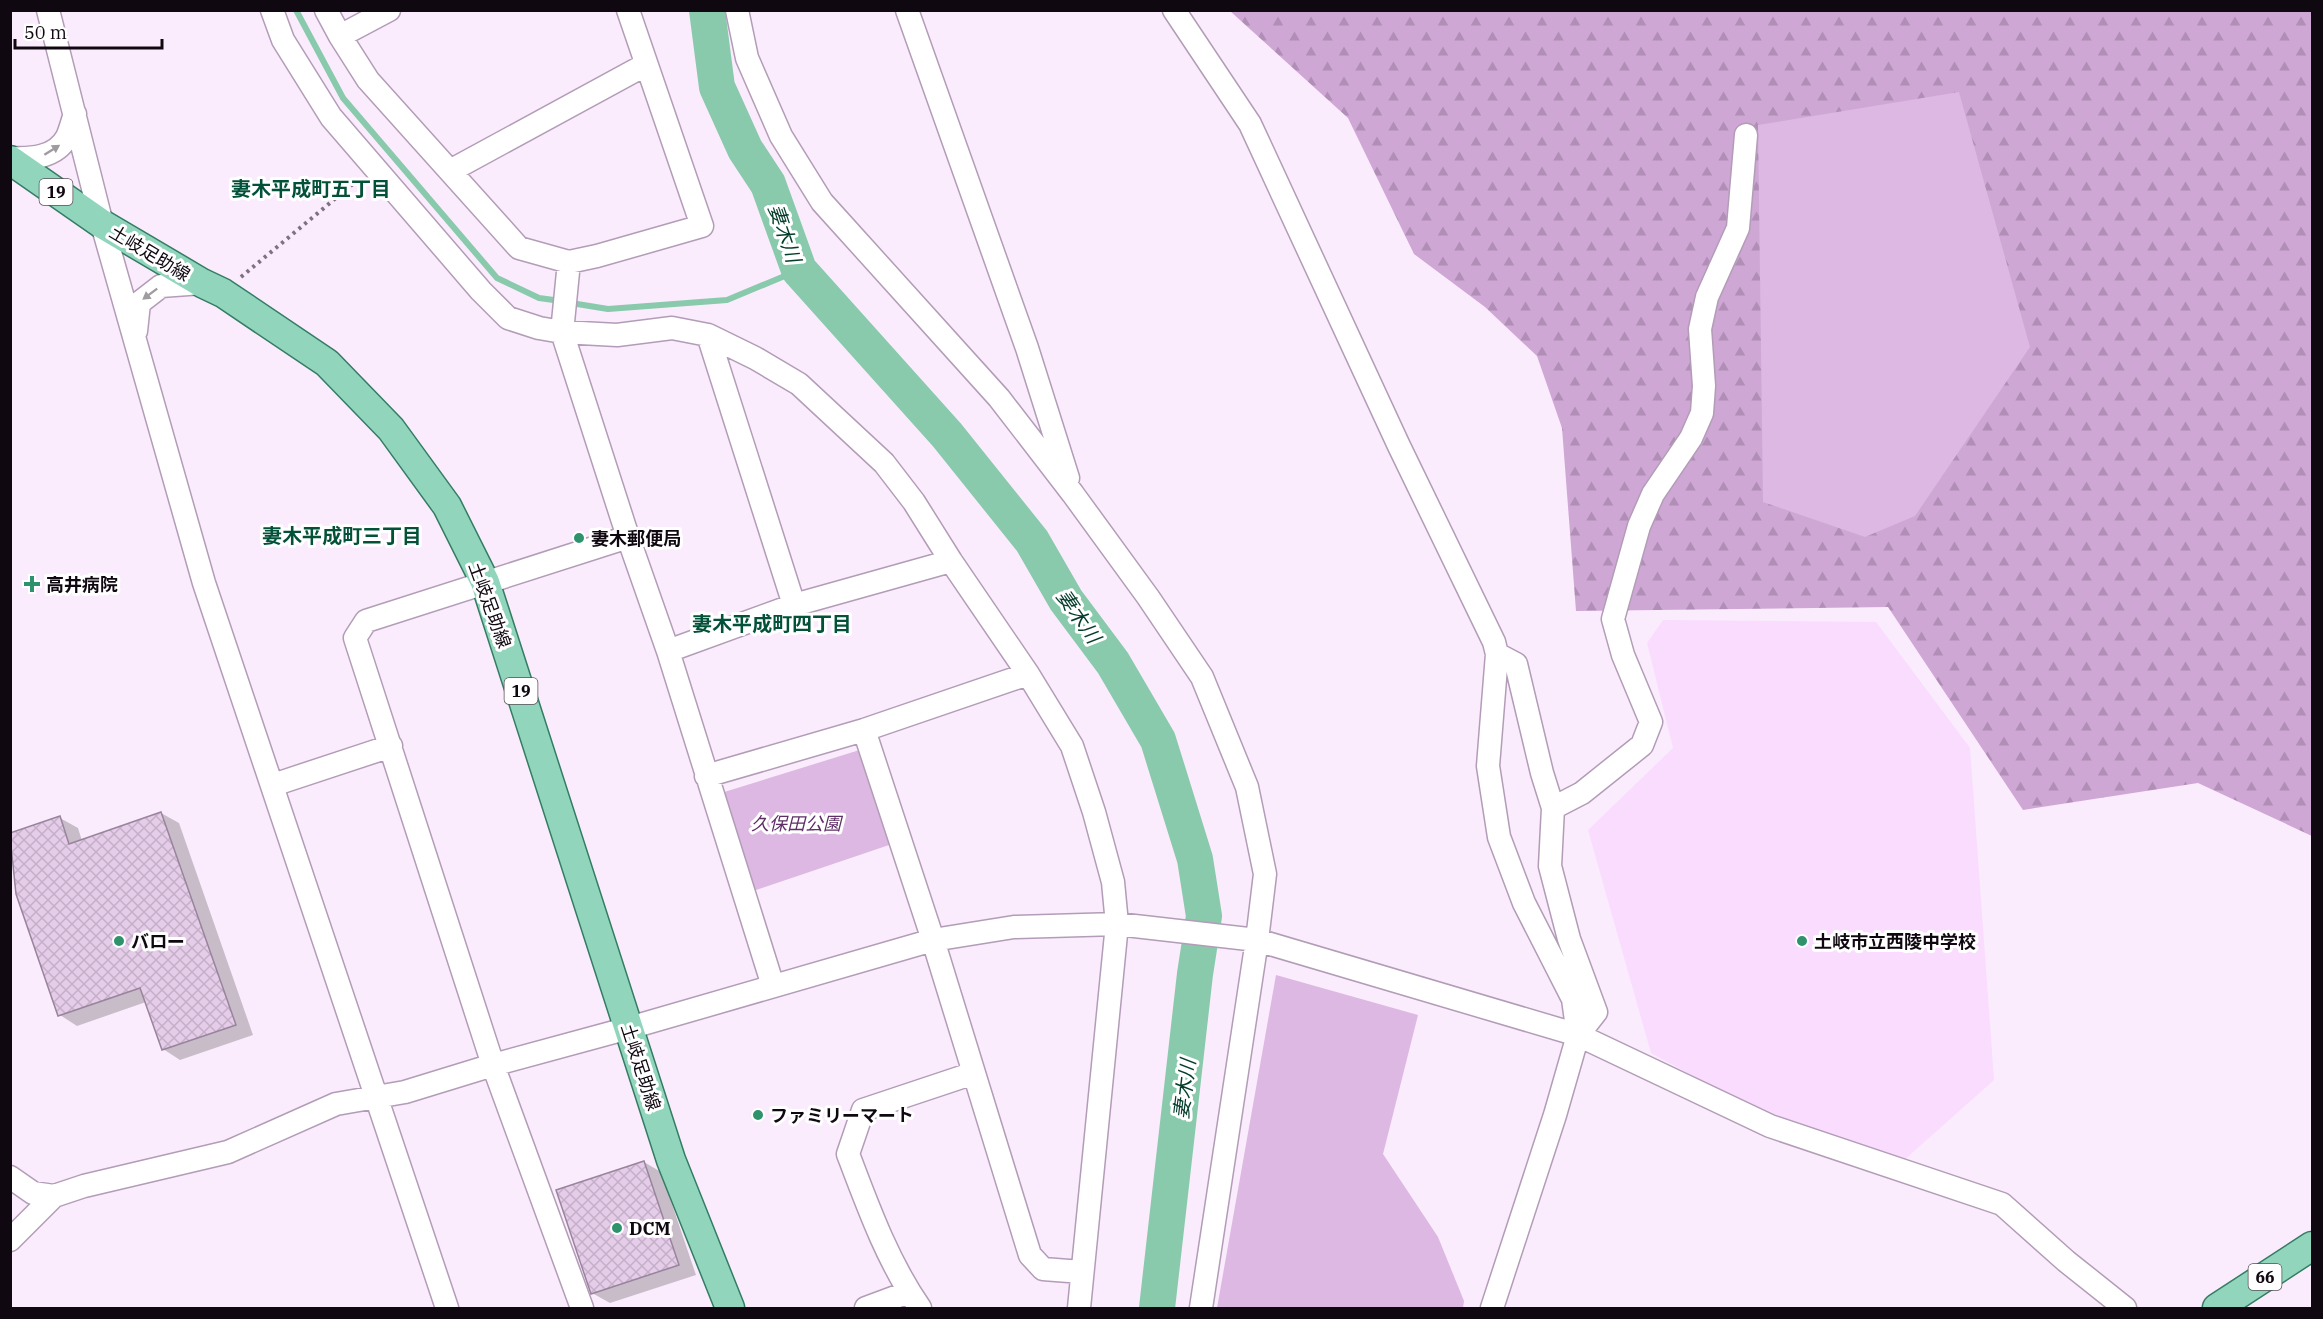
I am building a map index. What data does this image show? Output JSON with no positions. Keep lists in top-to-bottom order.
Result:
{
  "streets": {
    "main road": ["19", "土岐足助線", "66"]
  },
  "districts": ["妻木平成町五丁目", "妻木平成町三丁目", "妻木平成町四丁目"],
  "water": ["妻木川"],
  "parks": ["久保田公園"],
  "places": {
    "other": [
      "妻木郵便局",
      "バロー",
      "土岐市立西陵中学校",
      "ファミリーマート",
      "DCM"
    ],
    "health": ["高井病院"]
  },
  "scale_bar": "50 m"
}
